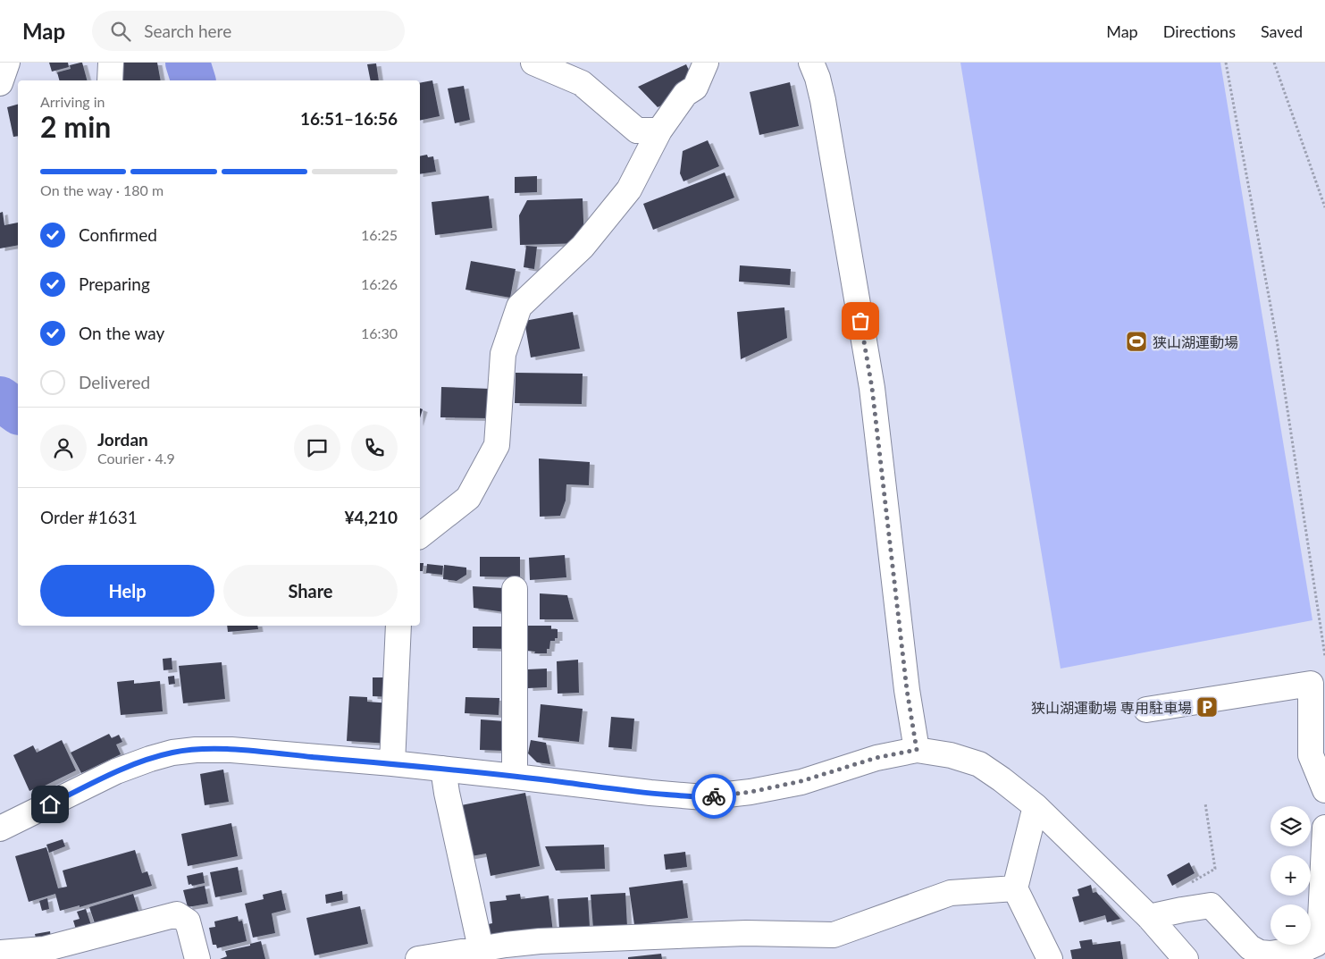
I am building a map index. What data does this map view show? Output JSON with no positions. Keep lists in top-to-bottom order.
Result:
{
  "places": {
    "sports": ["狭山湖運動場"],
    "parking": ["狭山湖運動場 専用駐車場"]
  },
  "page": {
    "header": "Map",
    "search": "Search here",
    "nav": ["Map", "Directions", "Saved"],
    "heading": ["2 min", "Arriving in", "16:51–16:56"],
    "panel": [
      "Jordan",
      "Courier · 4.9",
      "Order #1631",
      "¥4,210"
    ],
    "bar": "On the way · 180 m",
    "list": [
      ["Confirmed", "16:25"],
      ["Preparing", "16:26"],
      ["On the way", "16:30"],
      "Delivered"
    ],
    "buttons": ["Help", "Share"],
    "map_buttons": ["+", "−"]
  }
}
